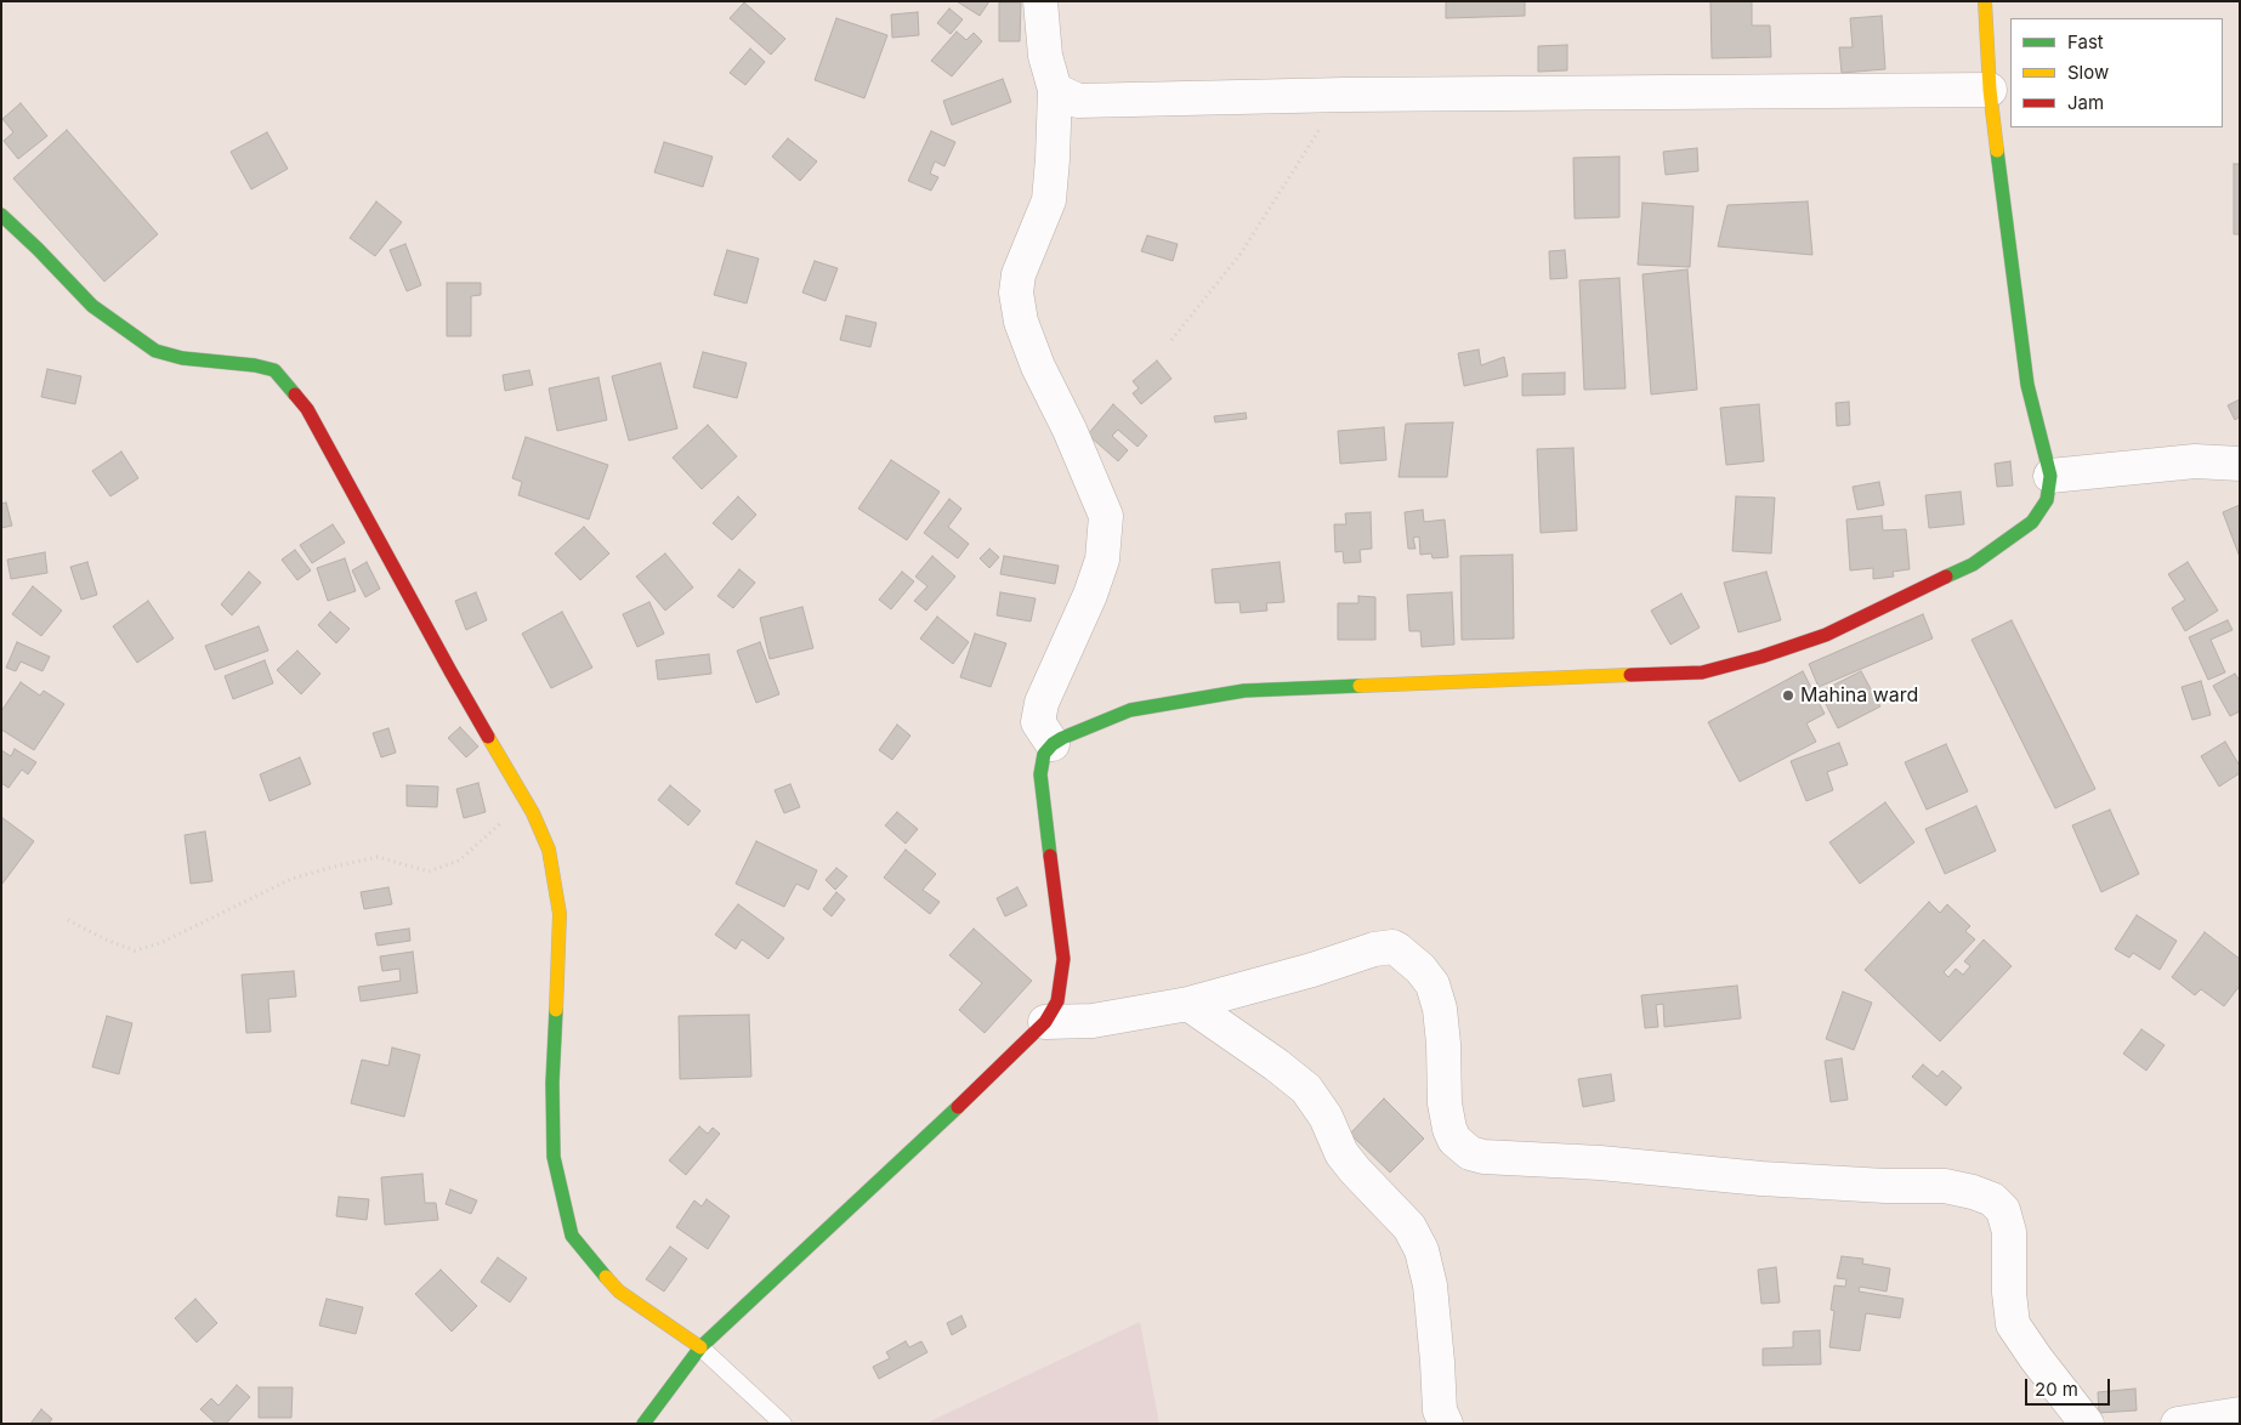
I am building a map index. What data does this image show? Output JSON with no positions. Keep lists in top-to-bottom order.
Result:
{
  "places": ["Mahina ward"],
  "legend": ["Fast", "Slow", "Jam"],
  "scale_bar": "20 m"
}
